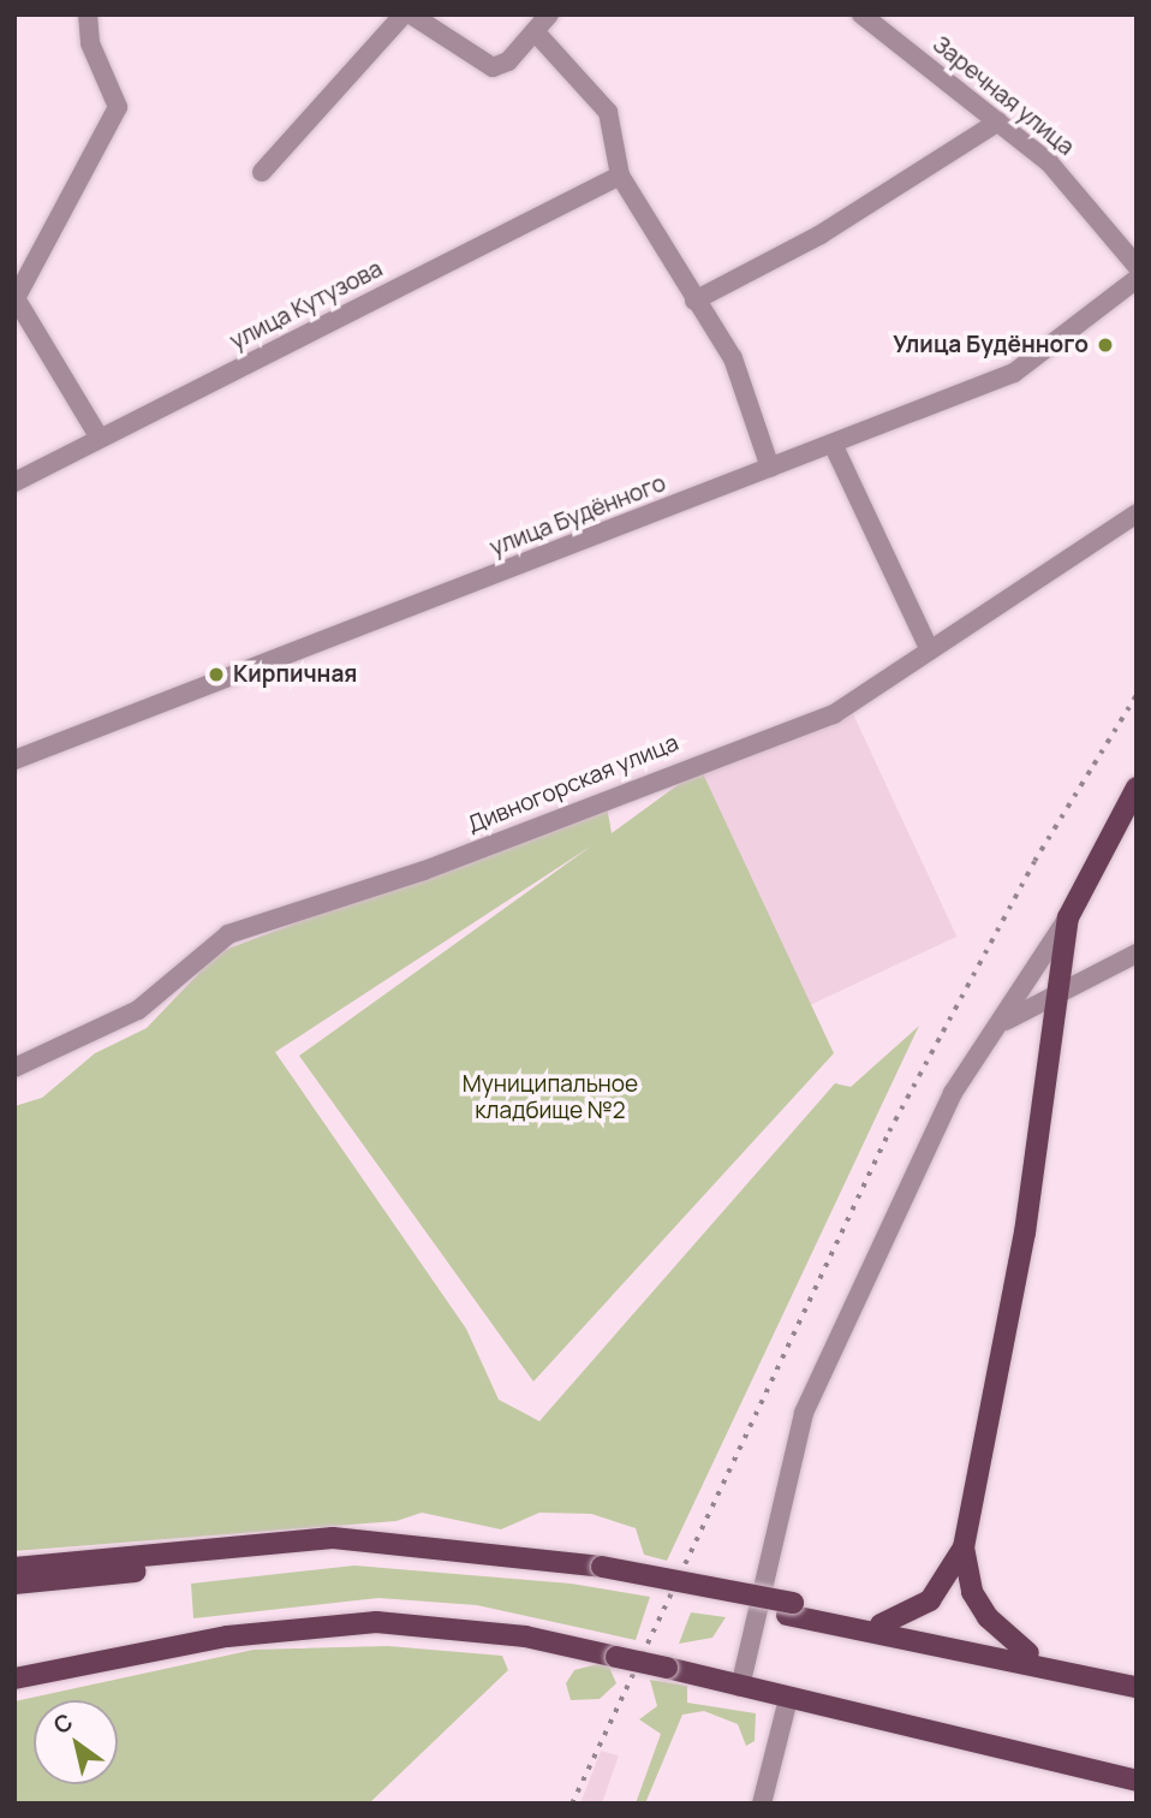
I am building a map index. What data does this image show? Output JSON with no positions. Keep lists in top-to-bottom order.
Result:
{
  "streets": {
    "street": [
      "Заречная улица",
      "улица Кутузова",
      "улица Будённого",
      "Дивногорская улица"
    ]
  },
  "parks": ["Муниципальное кладбище №2"],
  "places": ["Улица Будённого", "Кирпичная"],
  "north": "top left"
}
